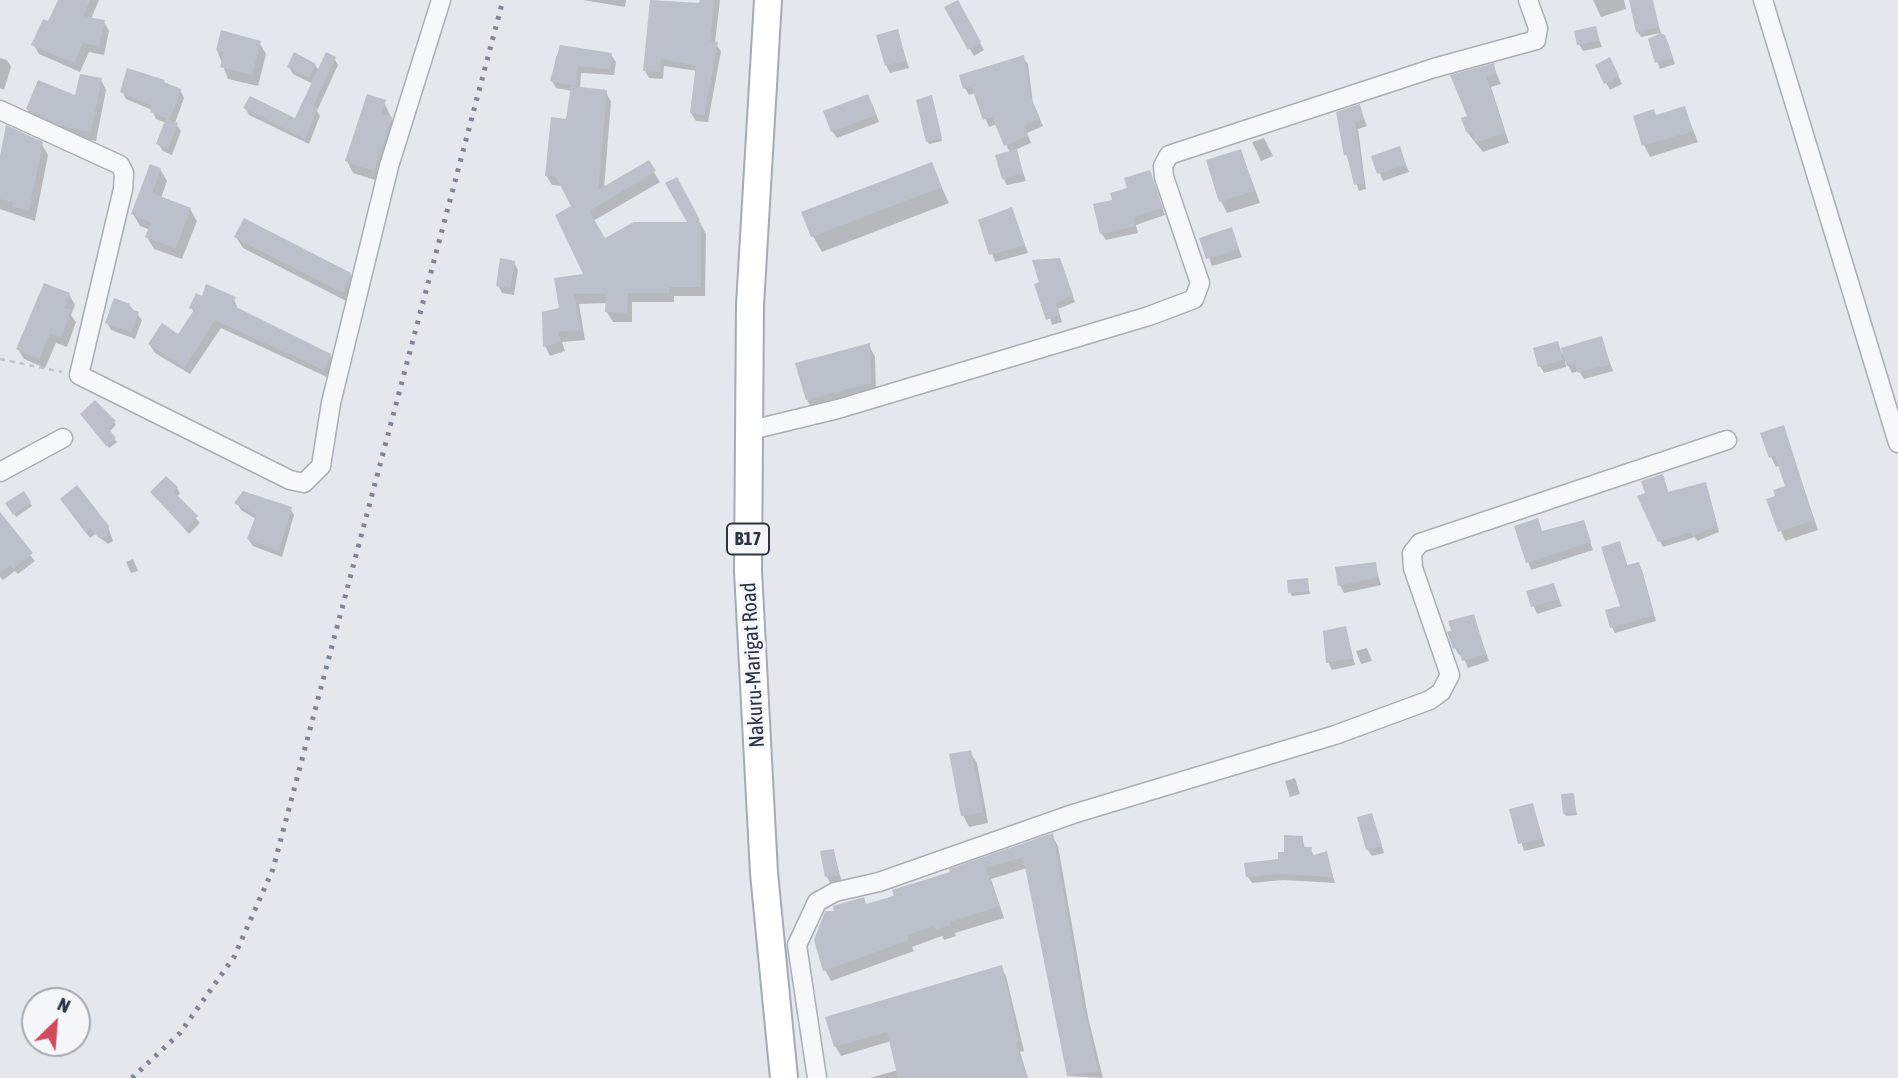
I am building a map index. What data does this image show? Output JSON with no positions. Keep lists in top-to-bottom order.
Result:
{
  "streets": {
    "main road": ["B17", "Nakuru-Marigat Road"]
  },
  "north": "top right"
}
